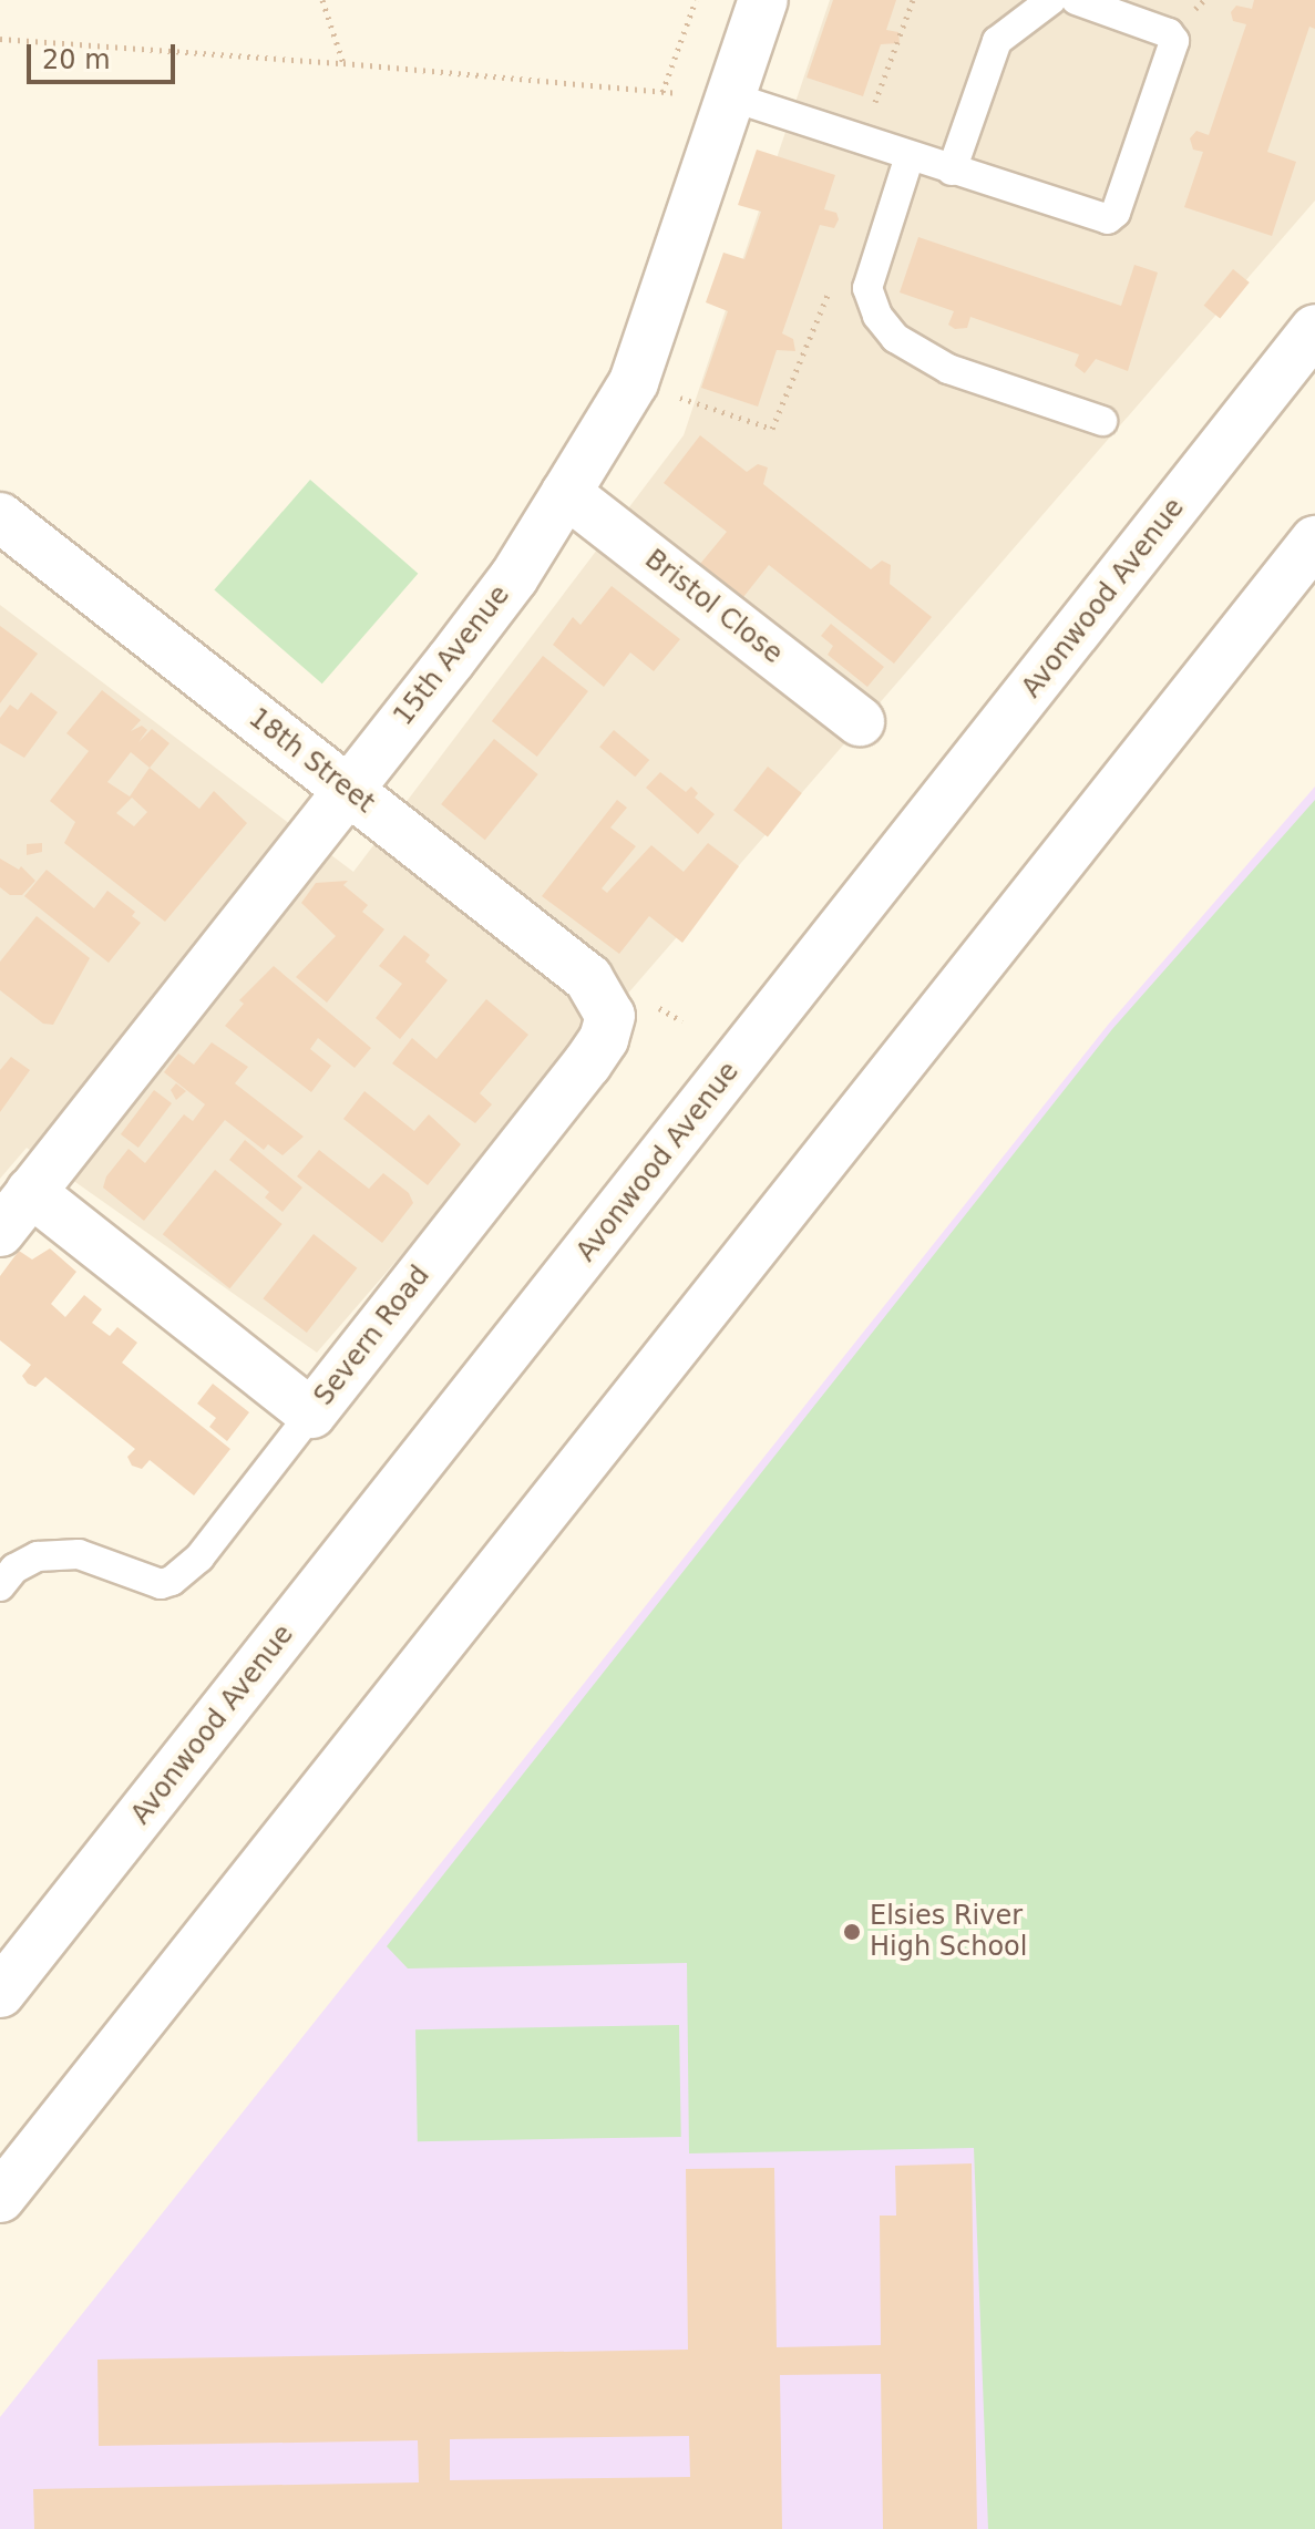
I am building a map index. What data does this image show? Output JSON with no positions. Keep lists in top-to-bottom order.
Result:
{
  "streets": {
    "main road": [
      "Avonwood Avenue",
      "Bristol Close",
      "15th Avenue",
      "18th Street",
      "Severn Road"
    ]
  },
  "crossings": [
    ["Bristol Close", "15th Avenue"],
    ["15th Avenue", "18th Street"],
    ["15th Avenue", "Severn Road"],
    ["18th Street", "Severn Road"]
  ],
  "places": ["Elsies River High School"],
  "scale_bar": "20 m"
}
